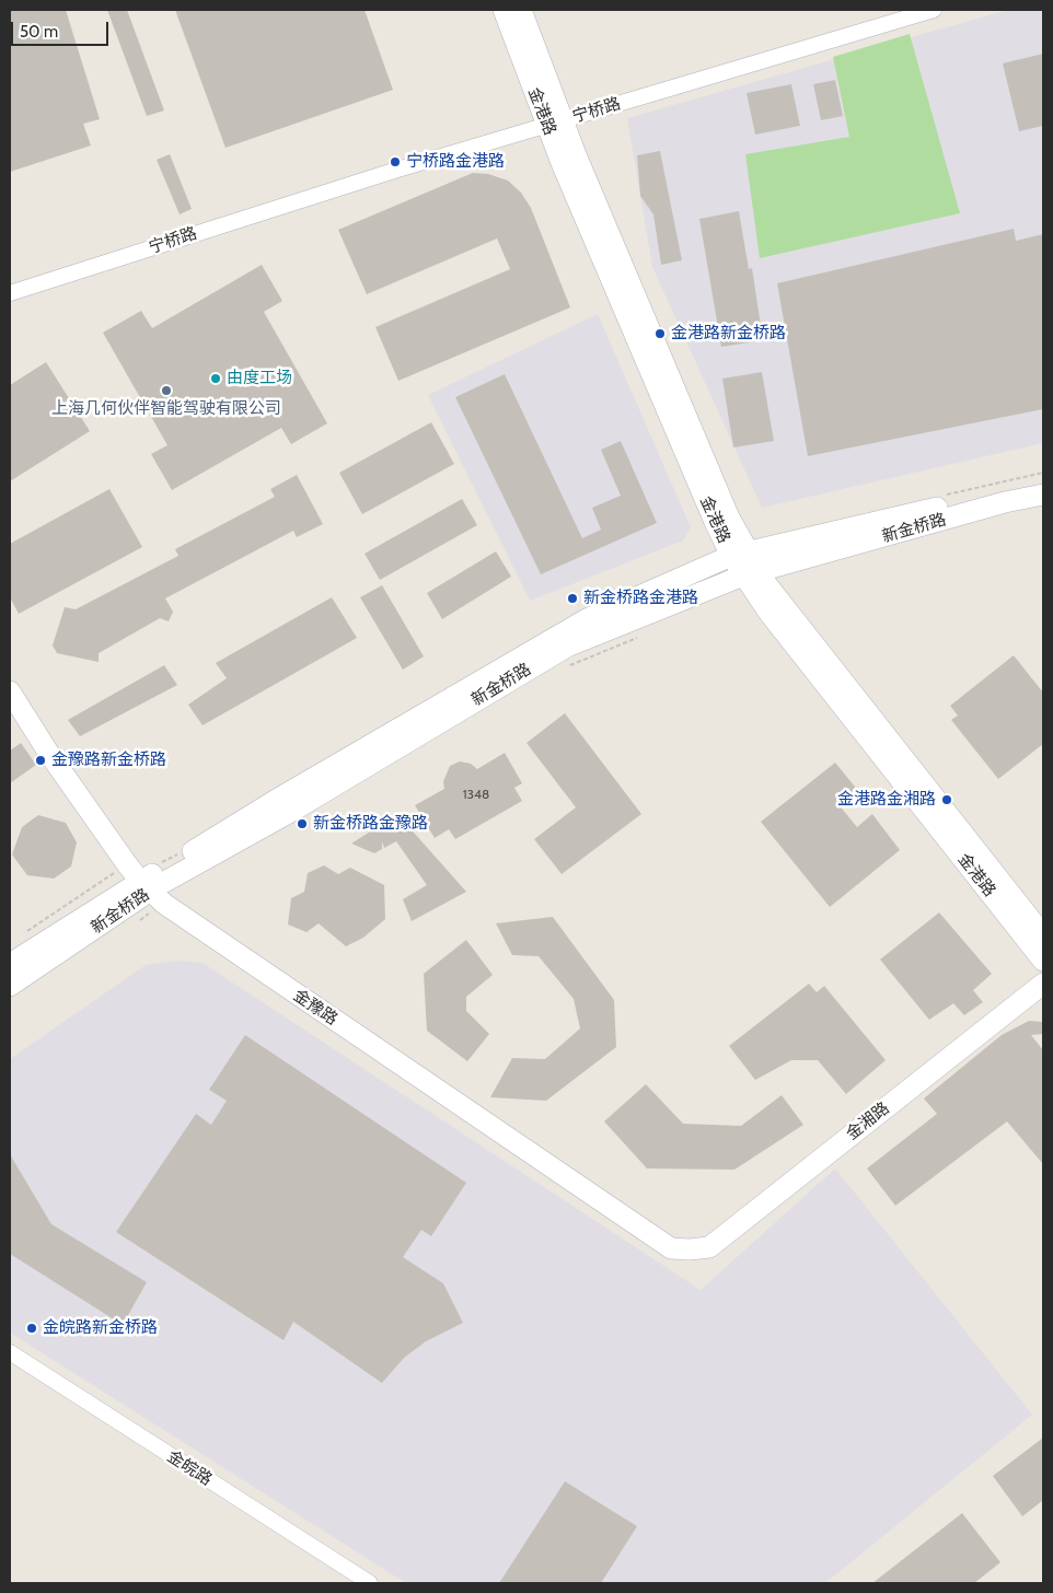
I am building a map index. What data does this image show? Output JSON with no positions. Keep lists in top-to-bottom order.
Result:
{
  "streets": {
    "street": [
      "宁桥路",
      "金港路",
      "新金桥路",
      "金豫路",
      "金湘路",
      "金皖路"
    ]
  },
  "crossings": [
    ["宁桥路", "金港路"],
    ["金港路", "新金桥路"],
    ["新金桥路", "金豫路"],
    ["金豫路", "金湘路"]
  ],
  "places": [
    "宁桥路金港路",
    "金港路新金桥路",
    "由度工场",
    "上海几何伙伴智能驾驶有限公司",
    "新金桥路金港路",
    "金豫路新金桥路",
    "金港路金湘路",
    "新金桥路金豫路",
    "金皖路新金桥路"
  ],
  "house_numbers": ["1348"],
  "scale_bar": "50 m"
}
